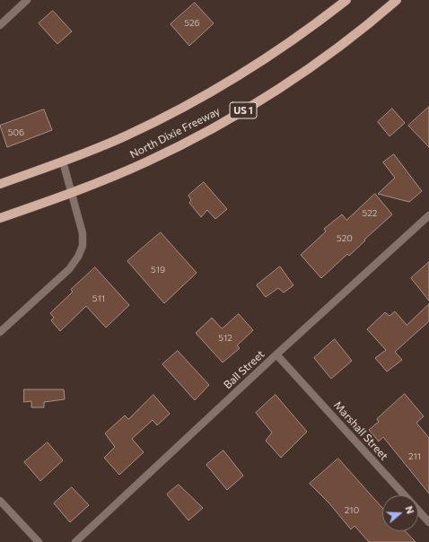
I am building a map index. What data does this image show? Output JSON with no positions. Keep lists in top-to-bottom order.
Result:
{
  "streets": {
    "main road": ["US 1", "North Dixie Freeway"],
    "street": ["Ball Street", "Marshall Street"]
  },
  "crossings": [
    ["Ball Street", "Marshall Street"]
  ],
  "house_numbers": [
    "526",
    "506",
    "522",
    "520",
    "519",
    "511",
    "512",
    "211",
    "210"
  ],
  "north": "right"
}
